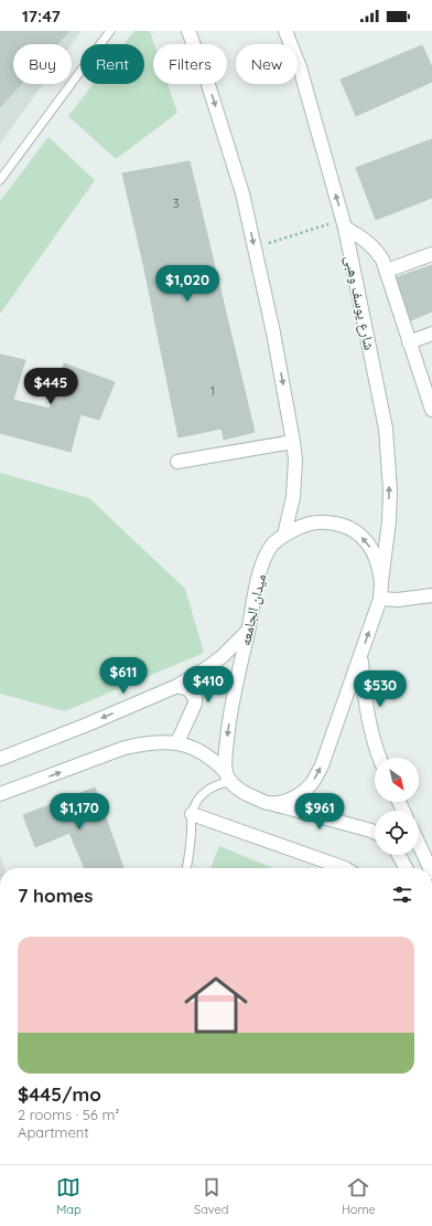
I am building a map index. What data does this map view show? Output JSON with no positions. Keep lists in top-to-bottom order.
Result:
{
  "streets": {
    "main road": ["شارع يوسف وهبى", "ميدان الجامعه"]
  },
  "crossings": [
    ["شارع يوسف وهبى", "ميدان الجامعه"]
  ],
  "house_numbers": ["3", "1"],
  "north": "bottom right",
  "page": {
    "status": "17:47",
    "chip": [
      "Buy",
      "Rent",
      "Filters",
      "New"
    ],
    "price": [
      "$1,020",
      "$445",
      "$611",
      "$410",
      "$530",
      "$1,170",
      "$961"
    ],
    "heading": "7 homes",
    "list": [
      {
        "name": "$445/mo",
        "note": "2 rooms · 56 m² · Apartment"
      }
    ],
    "tabs": ["Map", "Saved", "Home"]
  }
}
